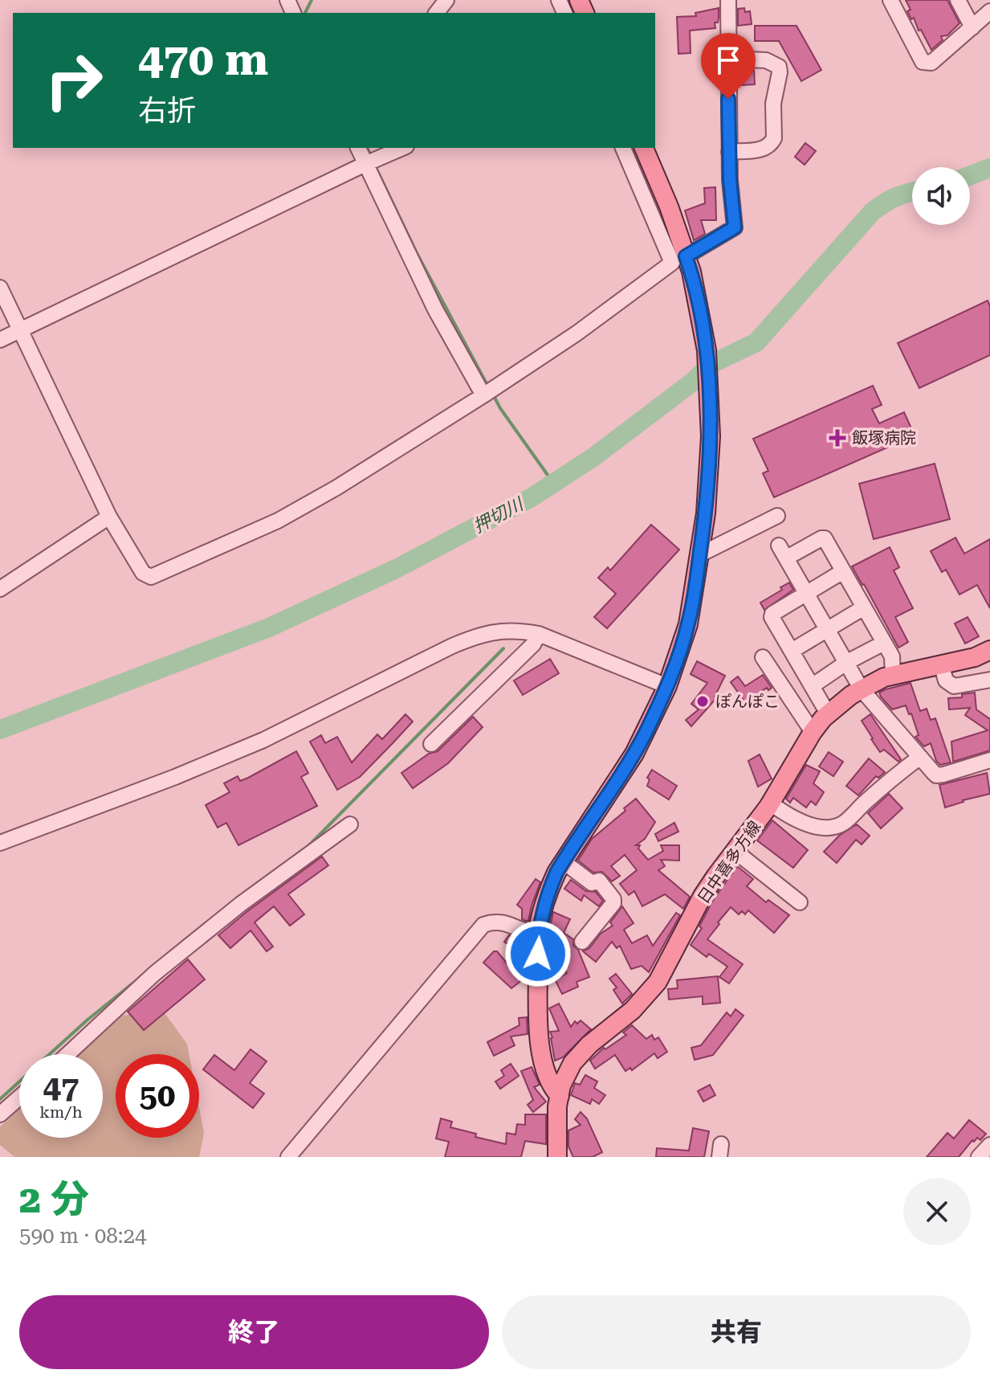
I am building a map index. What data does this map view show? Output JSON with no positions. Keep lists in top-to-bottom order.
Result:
{
  "streets": {
    "main road": ["日中喜多方線"]
  },
  "water": ["押切川"],
  "places": {
    "health": ["飯塚病院"],
    "other": ["ぽんぽこ"]
  },
  "page": {
    "turn": ["470 m", "右折"],
    "speed": "47 km/h",
    "limit": "50",
    "heading": ["2 分", "590 m · 08:24"],
    "buttons": ["終了", "共有"]
  }
}
